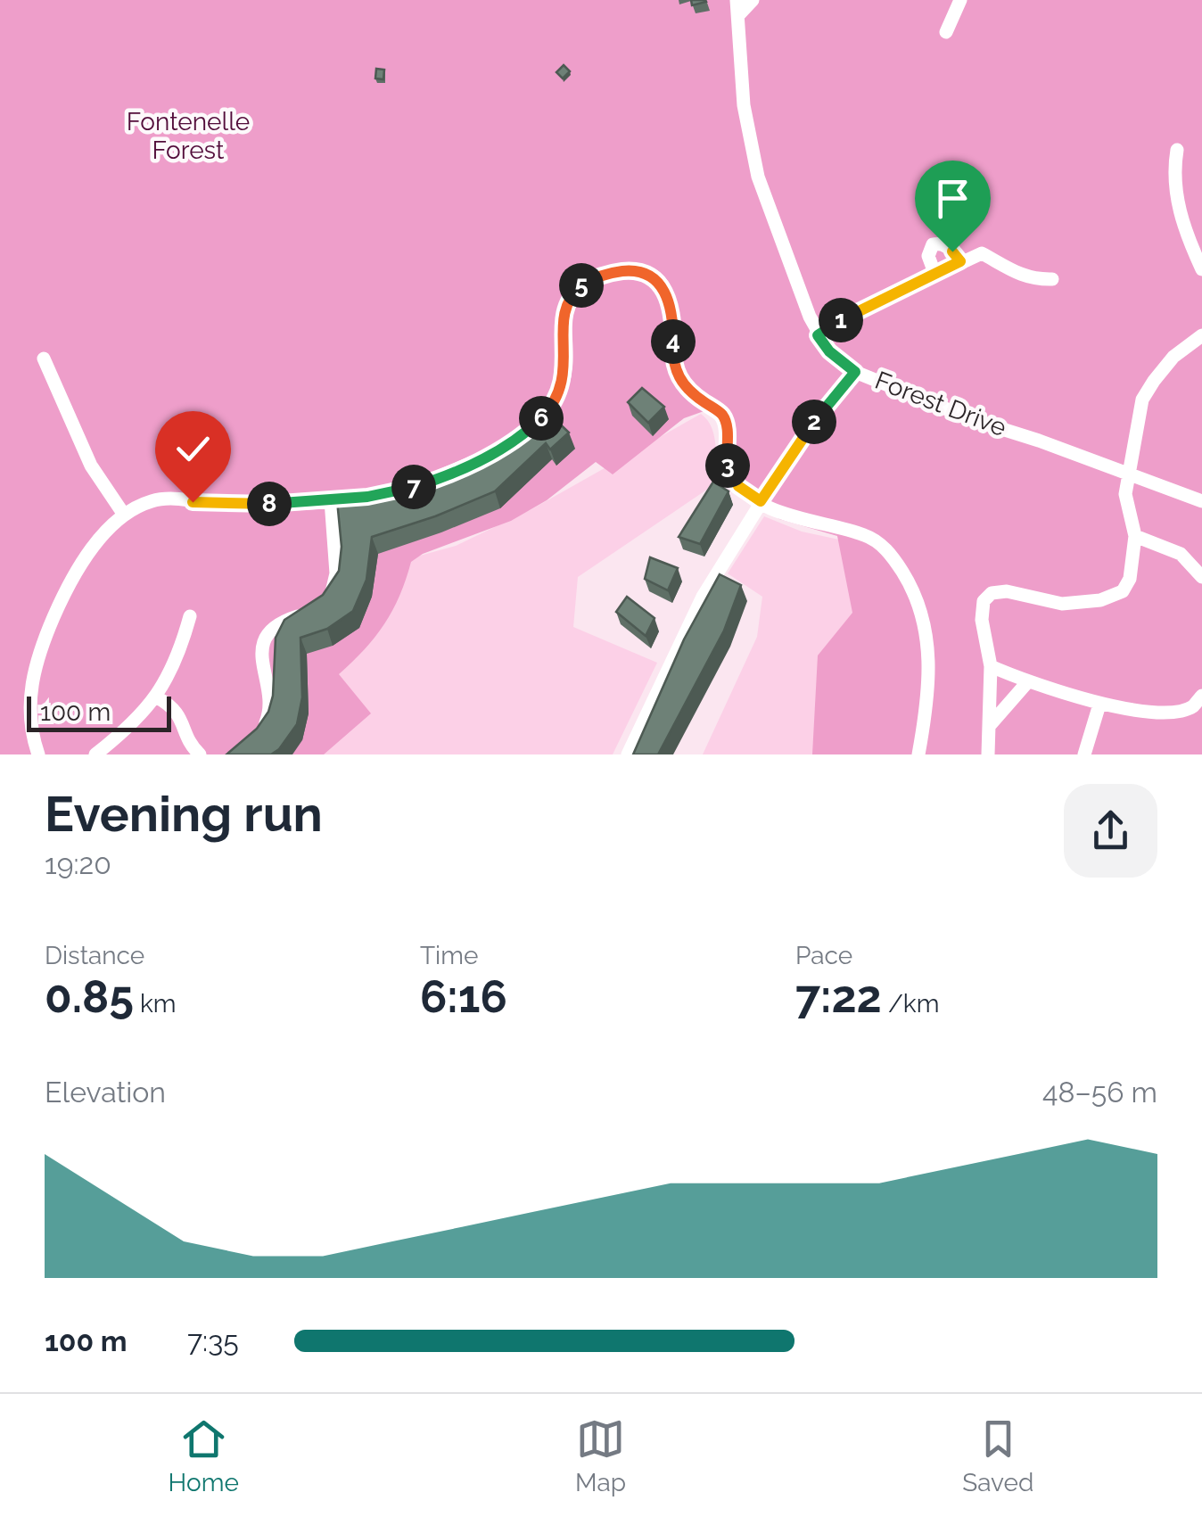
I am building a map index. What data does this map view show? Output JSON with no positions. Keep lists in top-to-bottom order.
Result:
{
  "streets": {
    "street": ["Forest Drive"]
  },
  "parks": ["Fontenelle Forest"],
  "scale_bar": "100 m",
  "page": {
    "pins": [
      "5",
      "1",
      "4",
      "6",
      "2",
      "3",
      "7",
      "8"
    ],
    "scale": "100 m",
    "heading": ["Evening run", "19:20"],
    "stats": [
      ["Distance", "0.85 km"],
      ["Time", "6:16"],
      ["Pace", "7:22 /km"]
    ],
    "chart": ["Elevation", "48–56 m"],
    "list": [
      {
        "name": "100 m",
        "note": "7:35"
      }
    ],
    "tabs": ["Home", "Map", "Saved"]
  }
}
